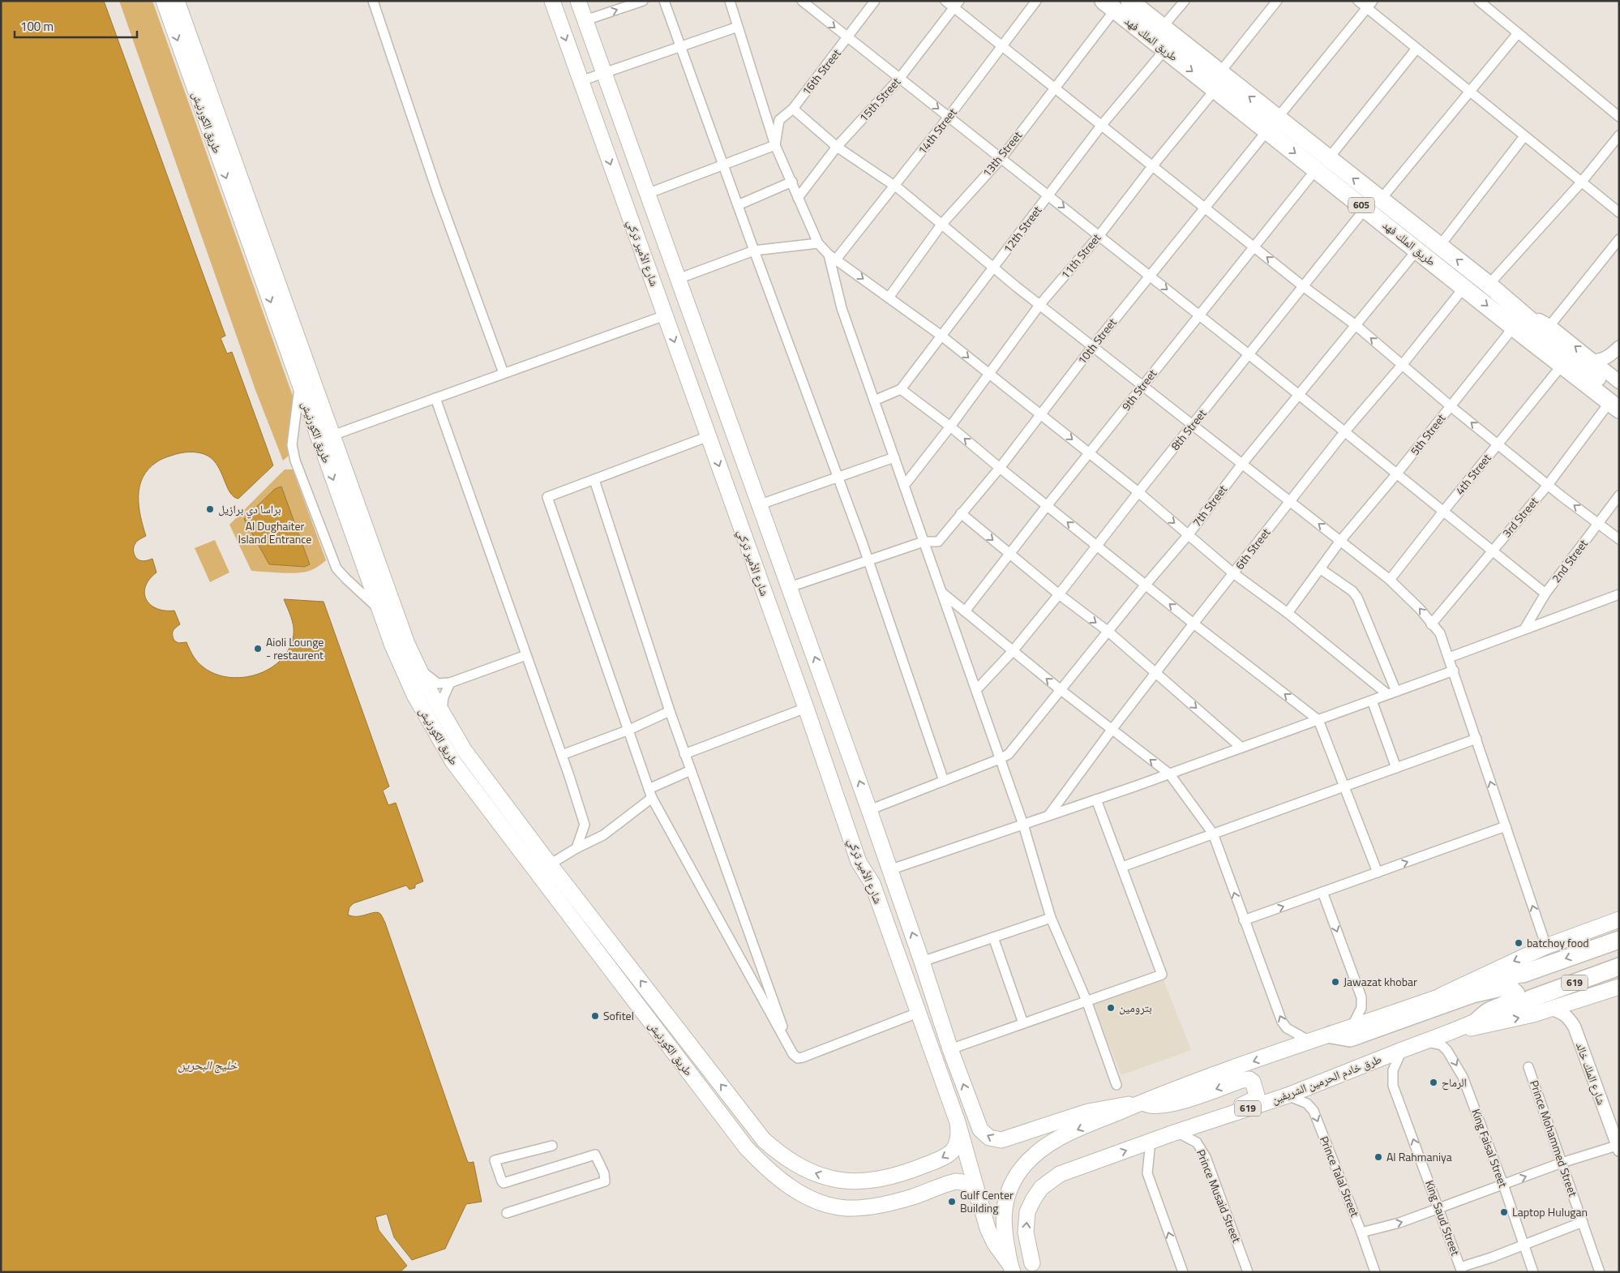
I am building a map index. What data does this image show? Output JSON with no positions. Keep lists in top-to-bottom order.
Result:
{
  "streets": {
    "highway": [
      "طريق الملك فهد",
      "605",
      "619",
      "طرق خادم الحرمين الشريفين"
    ],
    "main road": ["طريق الكورنيش", "شارع الأمير تركي"],
    "street": [
      "16th Street",
      "15th Street",
      "14th Street",
      "13th Street",
      "12th Street",
      "11th Street",
      "10th Street",
      "9th Street",
      "8th Street",
      "5th Street",
      "4th Street",
      "7th Street",
      "3rd Street",
      "6th Street",
      "2nd Street",
      "شارع الملك خالد",
      "Prince Mohammed Street",
      "King Faisal Street",
      "Prince Talal Street",
      "Prince Musaid Street",
      "King Saud Street"
    ]
  },
  "crossings": [
    ["طريق الملك فهد", "13th Street"],
    ["طريق الملك فهد", "12th Street"],
    ["طريق الملك فهد", "11th Street"],
    ["طريق الملك فهد", "10th Street"],
    ["طريق الملك فهد", "9th Street"],
    ["طريق الملك فهد", "8th Street"],
    ["طريق الملك فهد", "5th Street"],
    ["طريق الملك فهد", "7th Street"],
    ["طريق الملك فهد", "3rd Street"],
    ["طريق الملك فهد", "6th Street"],
    ["طريق الكورنيش", "شارع الأمير تركي"],
    ["شارع الأمير تركي", "619"],
    ["طرق خادم الحرمين الشريفين", "King Faisal Street"],
    ["طرق خادم الحرمين الشريفين", "Prince Talal Street"],
    ["طرق خادم الحرمين الشريفين", "Prince Musaid Street"],
    ["طرق خادم الحرمين الشريفين", "King Saud Street"]
  ],
  "one_way": ["King Faisal Street", "Prince Talal Street", "King Saud Street"],
  "water": ["خليج البحرين"],
  "parks": ["Al Dughaiter Island Entrance"],
  "places": [
    "براسا دي برازيل",
    "Aioli Lounge - restaurent",
    "batchoy food",
    "Jawazat khobar",
    "بترومين",
    "Sofitel",
    "الرماح",
    "Al Rahmaniya",
    "Gulf Center Building",
    "Laptop Hulugan"
  ],
  "scale_bar": "100 m"
}
